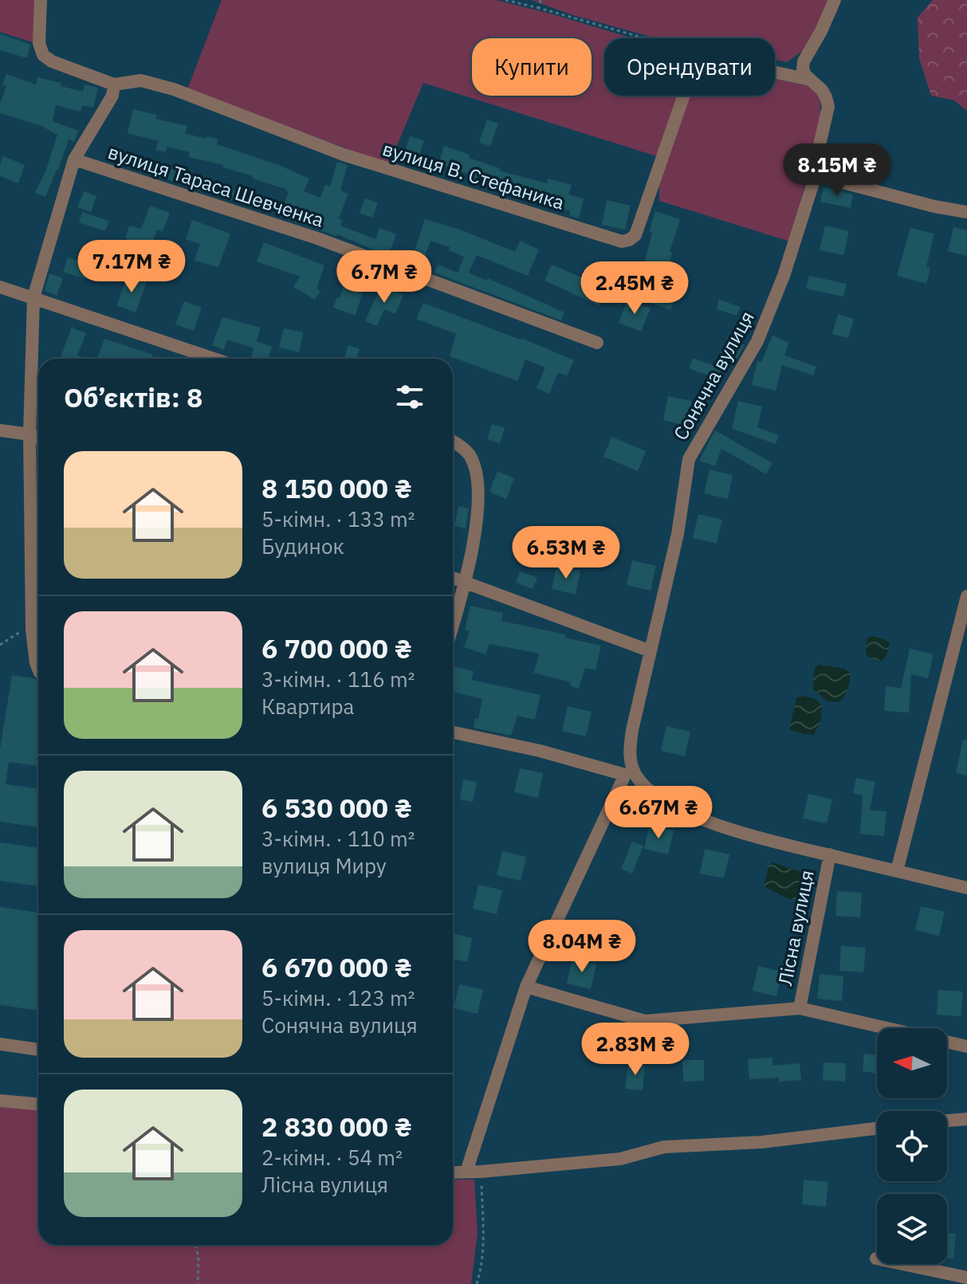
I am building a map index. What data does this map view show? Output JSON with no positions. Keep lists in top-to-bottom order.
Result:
{
  "streets": {
    "street": [
      "вулиця В. Стефаника",
      "вулиця Тараса Шевченка",
      "Сонячна вулиця",
      "Лісна вулиця"
    ]
  },
  "crossings": [
    ["вулиця В. Стефаника", "вулиця Тараса Шевченка"]
  ],
  "north": "left",
  "page": {
    "chip": ["Купити", "Орендувати"],
    "price": [
      "8.15M ₴",
      "7.17M ₴",
      "6.7M ₴",
      "2.45M ₴",
      "6.53M ₴",
      "6.67M ₴",
      "8.04M ₴",
      "2.83M ₴"
    ],
    "heading": "Об’єктів: 8",
    "list": [
      {
        "name": "8 150 000 ₴",
        "note": "5-кімн. · 133 m² · Будинок"
      },
      {
        "name": "6 700 000 ₴",
        "note": "3-кімн. · 116 m² · Квартира"
      },
      {
        "name": "6 530 000 ₴",
        "note": "3-кімн. · 110 m² · вулиця Миру"
      },
      {
        "name": "6 670 000 ₴",
        "note": "5-кімн. · 123 m² · Сонячна вулиця"
      },
      {
        "name": "2 830 000 ₴",
        "note": "2-кімн. · 54 m² · Лісна вулиця"
      }
    ]
  }
}
